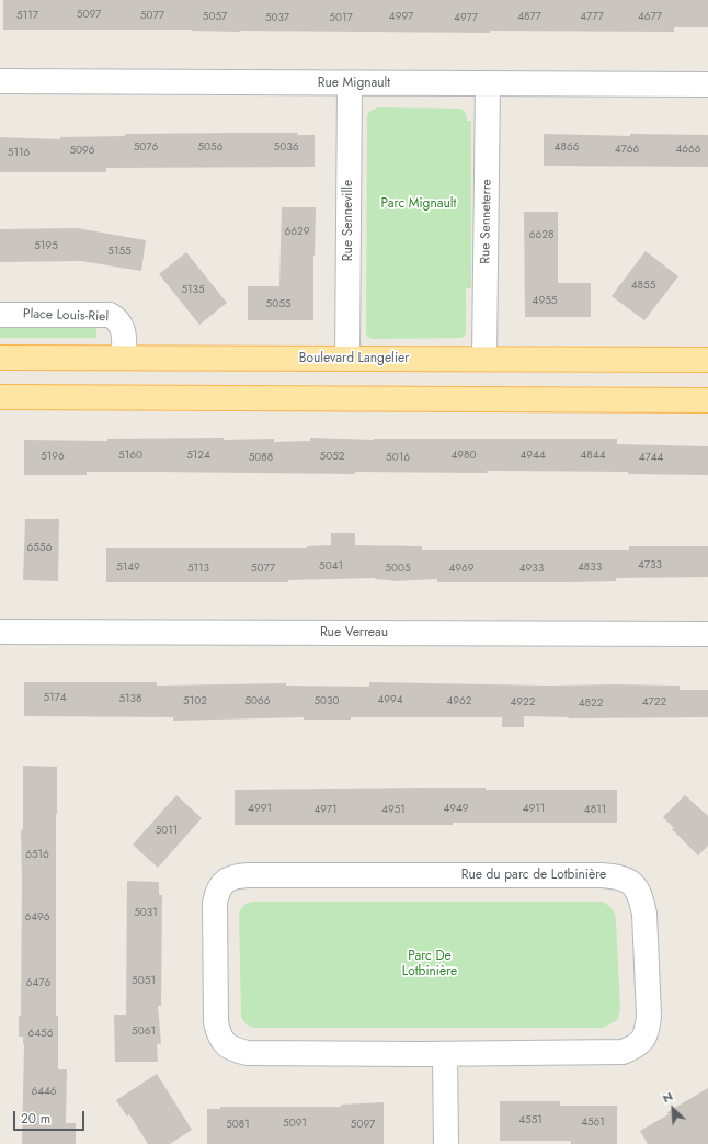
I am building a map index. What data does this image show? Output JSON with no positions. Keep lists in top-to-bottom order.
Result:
{
  "streets": {
    "main road": ["Boulevard Langelier"],
    "street": [
      "Rue Mignault",
      "Rue Senneville",
      "Rue Senneterre",
      "Place Louis-Riel",
      "Rue Verreau",
      "Rue du parc de Lotbinière"
    ]
  },
  "crossings": [
    ["Rue Mignault", "Rue Senneville"],
    ["Rue Mignault", "Rue Senneterre"],
    ["Rue Senneville", "Boulevard Langelier"],
    ["Rue Senneterre", "Boulevard Langelier"],
    ["Place Louis-Riel", "Boulevard Langelier"]
  ],
  "parks": ["Parc Mignault", "Parc De Lotbinière"],
  "house_numbers": [
    "5097",
    "5117",
    "5077",
    "5057",
    "4997",
    "4877",
    "4777",
    "4677",
    "5037",
    "5017",
    "4977",
    "5076",
    "5056",
    "5036",
    "4866",
    "4766",
    "4666",
    "5096",
    "5116",
    "6629",
    "6628",
    "5195",
    "5155",
    "4855",
    "5135",
    "4955",
    "5055",
    "5160",
    "5124",
    "4980",
    "4944",
    "4844",
    "5196",
    "5052",
    "5088",
    "5016",
    "4744",
    "6556",
    "4733",
    "5041",
    "5149",
    "4833",
    "5113",
    "5077",
    "5005",
    "4969",
    "4933",
    "5174",
    "5138",
    "4994",
    "5102",
    "5066",
    "5030",
    "4962",
    "4922",
    "4722",
    "4822",
    "4991",
    "4949",
    "4911",
    "4971",
    "4951",
    "4811",
    "5011",
    "6516",
    "5031",
    "6496",
    "5051",
    "6476",
    "5061",
    "6456",
    "6446",
    "4551",
    "4561",
    "5091",
    "5081",
    "5097"
  ],
  "scale_bar": "20 m",
  "north": "top left"
}
